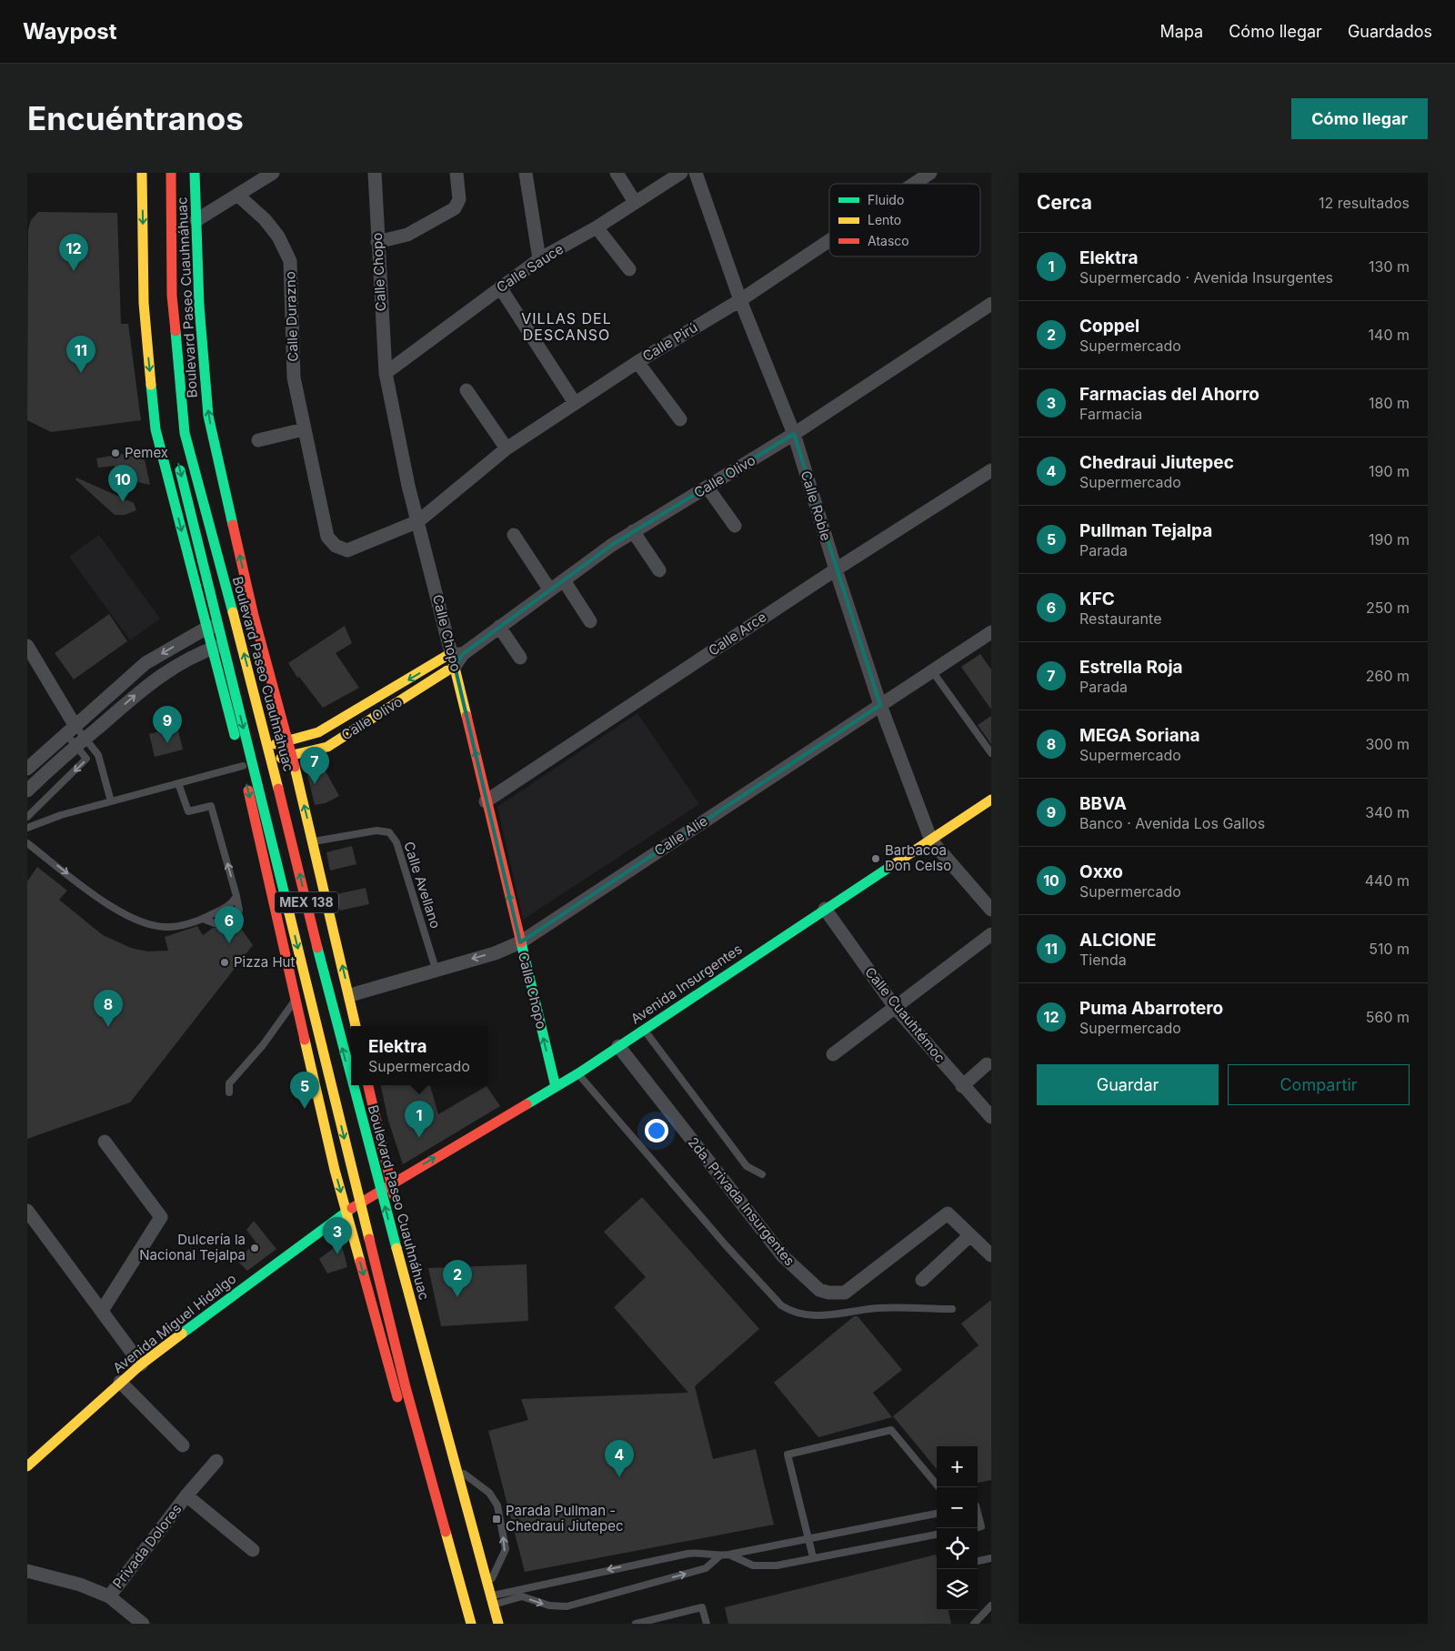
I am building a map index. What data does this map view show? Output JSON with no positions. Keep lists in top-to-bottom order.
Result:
{
  "streets": {
    "street": [
      "Calle Sauce",
      "Calle Chopo",
      "Boulevard Paseo Cuauhnáhuac",
      "Calle Durazno",
      "Calle Pirú",
      "Calle Olivo",
      "Calle Roble",
      "Calle Arce",
      "Calle Alie",
      "MEX 138",
      "Avenida Insurgentes",
      "Calle Cuauhtémoc",
      "2da. Privada Insurgentes",
      "Avenida Miguel Hidalgo",
      "Privada Dolores"
    ],
    "lane": ["Calle Avellano"]
  },
  "crossings": [
    ["Calle Sauce", "Calle Chopo"],
    ["Calle Chopo", "Calle Durazno"],
    ["Calle Chopo", "Calle Pirú"],
    ["Calle Chopo", "Calle Olivo"],
    ["Calle Chopo", "Calle Arce"],
    ["Calle Chopo", "Calle Alie"],
    ["Calle Chopo", "Avenida Insurgentes"],
    ["Boulevard Paseo Cuauhnáhuac", "Calle Olivo"],
    ["Boulevard Paseo Cuauhnáhuac", "Calle Alie"],
    ["Boulevard Paseo Cuauhnáhuac", "Calle Avellano"],
    ["Boulevard Paseo Cuauhnáhuac", "Avenida Insurgentes"],
    ["Boulevard Paseo Cuauhnáhuac", "Avenida Miguel Hidalgo"],
    ["Calle Durazno", "Calle Pirú"],
    ["Calle Pirú", "Calle Roble"],
    ["Calle Olivo", "Calle Roble"],
    ["Calle Olivo", "MEX 138"],
    ["Calle Roble", "Calle Arce"],
    ["Calle Roble", "Calle Alie"],
    ["Calle Roble", "Avenida Insurgentes"],
    ["Calle Alie", "Calle Avellano"],
    ["MEX 138", "Avenida Miguel Hidalgo"],
    ["Avenida Insurgentes", "Calle Cuauhtémoc"],
    ["Avenida Insurgentes", "2da. Privada Insurgentes"],
    ["Avenida Insurgentes", "Avenida Miguel Hidalgo"]
  ],
  "one_way": ["Calle Chopo"],
  "districts": ["VILLAS DEL DESCANSO"],
  "places": {
    "other": [
      "Pemex",
      "Barbacoa Don Celso",
      "Pizza Hut",
      "Dulcería la Nacional Tejalpa"
    ],
    "transit": ["Parada Pullman - Chedraui Jiutepec"]
  },
  "legend": ["Fluido", "Lento", "Atasco"],
  "page": {
    "header": "Waypost",
    "nav": ["Mapa", "Cómo llegar", "Guardados"],
    "buttons": [
      "Cómo llegar",
      ["Guardar", "Compartir"]
    ],
    "title": "Encuéntranos",
    "heading": ["Cerca", "12 resultados"],
    "list": [
      {
        "mark": "1",
        "name": "Elektra",
        "note": "Supermercado · Avenida Insurgentes",
        "value": "130 m"
      },
      {
        "mark": "2",
        "name": "Coppel",
        "note": "Supermercado",
        "value": "140 m"
      },
      {
        "mark": "3",
        "name": "Farmacias del Ahorro",
        "note": "Farmacia",
        "value": "180 m"
      },
      {
        "mark": "4",
        "name": "Chedraui Jiutepec",
        "note": "Supermercado",
        "value": "190 m"
      },
      {
        "mark": "5",
        "name": "Pullman Tejalpa",
        "note": "Parada",
        "value": "190 m"
      },
      {
        "mark": "6",
        "name": "KFC",
        "note": "Restaurante",
        "value": "250 m"
      },
      {
        "mark": "7",
        "name": "Estrella Roja",
        "note": "Parada",
        "value": "260 m"
      },
      {
        "mark": "8",
        "name": "MEGA Soriana",
        "note": "Supermercado",
        "value": "300 m"
      },
      {
        "mark": "9",
        "name": "BBVA",
        "note": "Banco · Avenida Los Gallos",
        "value": "340 m"
      },
      {
        "mark": "10",
        "name": "Oxxo",
        "note": "Supermercado",
        "value": "440 m"
      },
      {
        "mark": "11",
        "name": "ALCIONE",
        "note": "Tienda",
        "value": "510 m"
      },
      {
        "mark": "12",
        "name": "Puma Abarrotero",
        "note": "Supermercado",
        "value": "560 m"
      }
    ],
    "pins": [
      "12",
      "11",
      "10",
      "9",
      "7",
      "6",
      "8",
      "5",
      "1",
      "3",
      "2",
      "4"
    ],
    "popup": ["Elektra", "Supermercado"],
    "map_buttons": ["+", "−"]
  }
}
